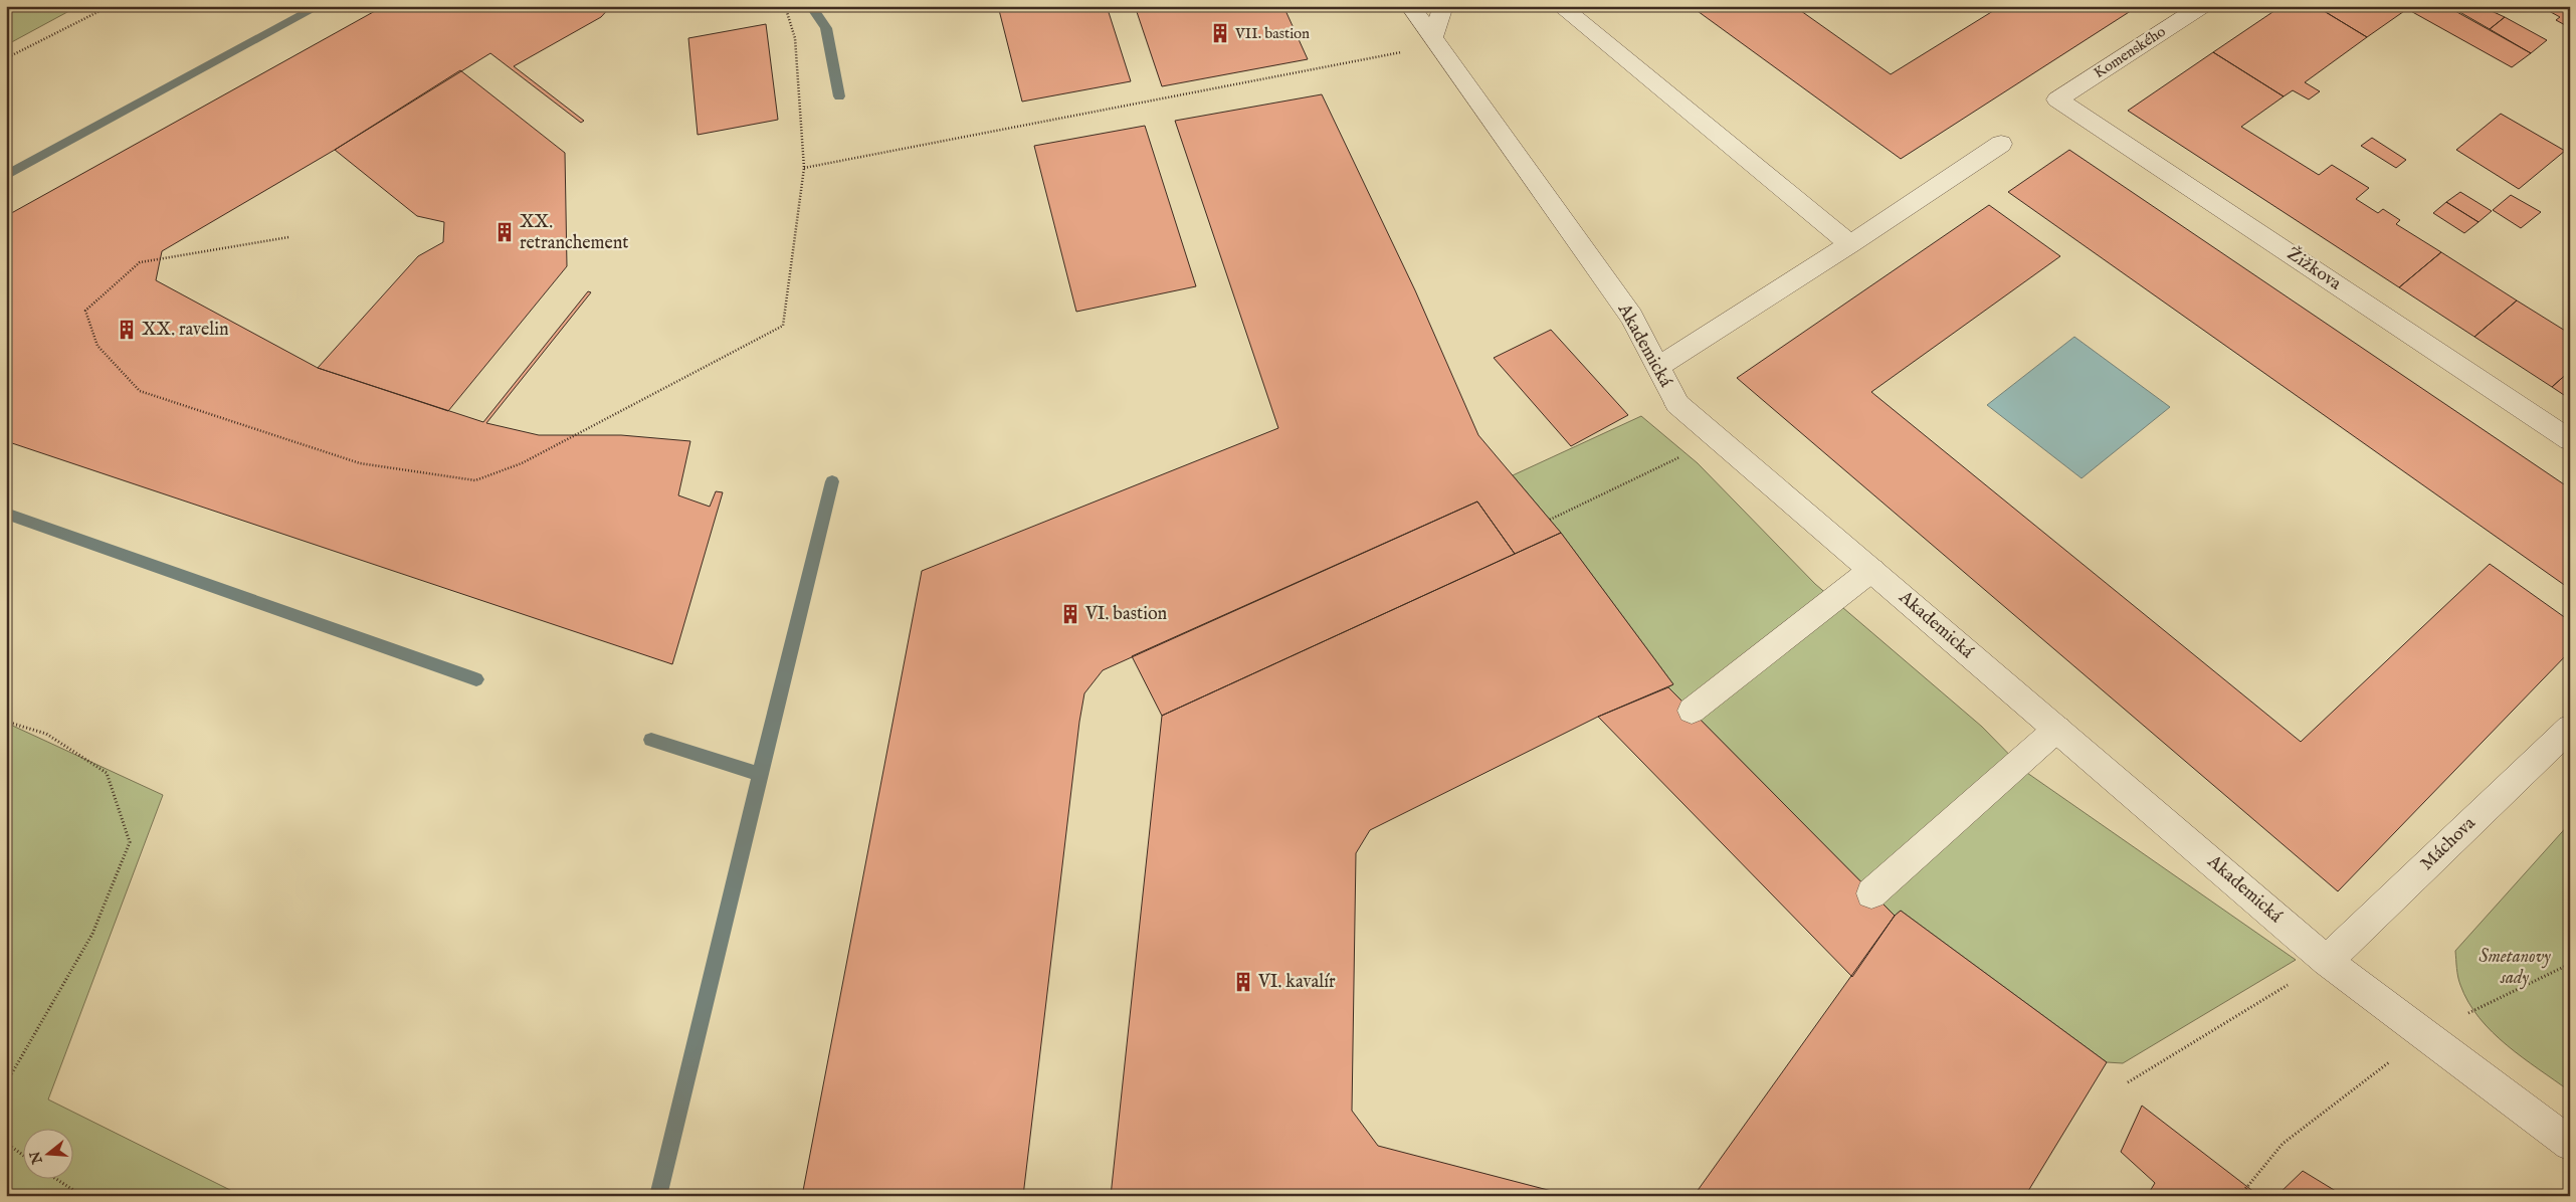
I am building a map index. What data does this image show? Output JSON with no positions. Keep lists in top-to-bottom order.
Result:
{
  "streets": {
    "street": [
      "Komenského",
      "Žižkova",
      "Akademická",
      "Máchova"
    ]
  },
  "crossings": [
    ["Komenského", "Žižkova"],
    ["Akademická", "Máchova"]
  ],
  "parks": ["Smetanovy sady"],
  "places": {
    "building": [
      "VII. bastion",
      "XX. retranchement",
      "XX. ravelin",
      "VI. bastion",
      "VI. kavalír"
    ]
  },
  "north": "left"
}
